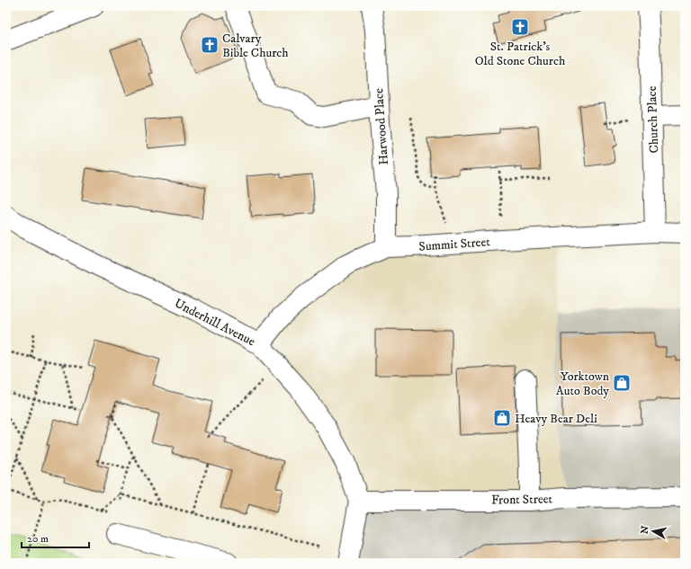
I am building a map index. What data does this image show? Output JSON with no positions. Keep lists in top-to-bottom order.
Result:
{
  "streets": {
    "street": [
      "Church Place",
      "Harwood Place",
      "Summit Street",
      "Underhill Avenue",
      "Front Street"
    ]
  },
  "crossings": [
    ["Church Place", "Summit Street"],
    ["Harwood Place", "Summit Street"],
    ["Summit Street", "Underhill Avenue"],
    ["Underhill Avenue", "Front Street"]
  ],
  "places": {
    "church": ["St. Patrick's Old Stone Church", "Calvary Bible Church"],
    "shop": ["Yorktown Auto Body", "Heavy Bear Deli"]
  },
  "scale_bar": "20 m",
  "north": "left"
}
